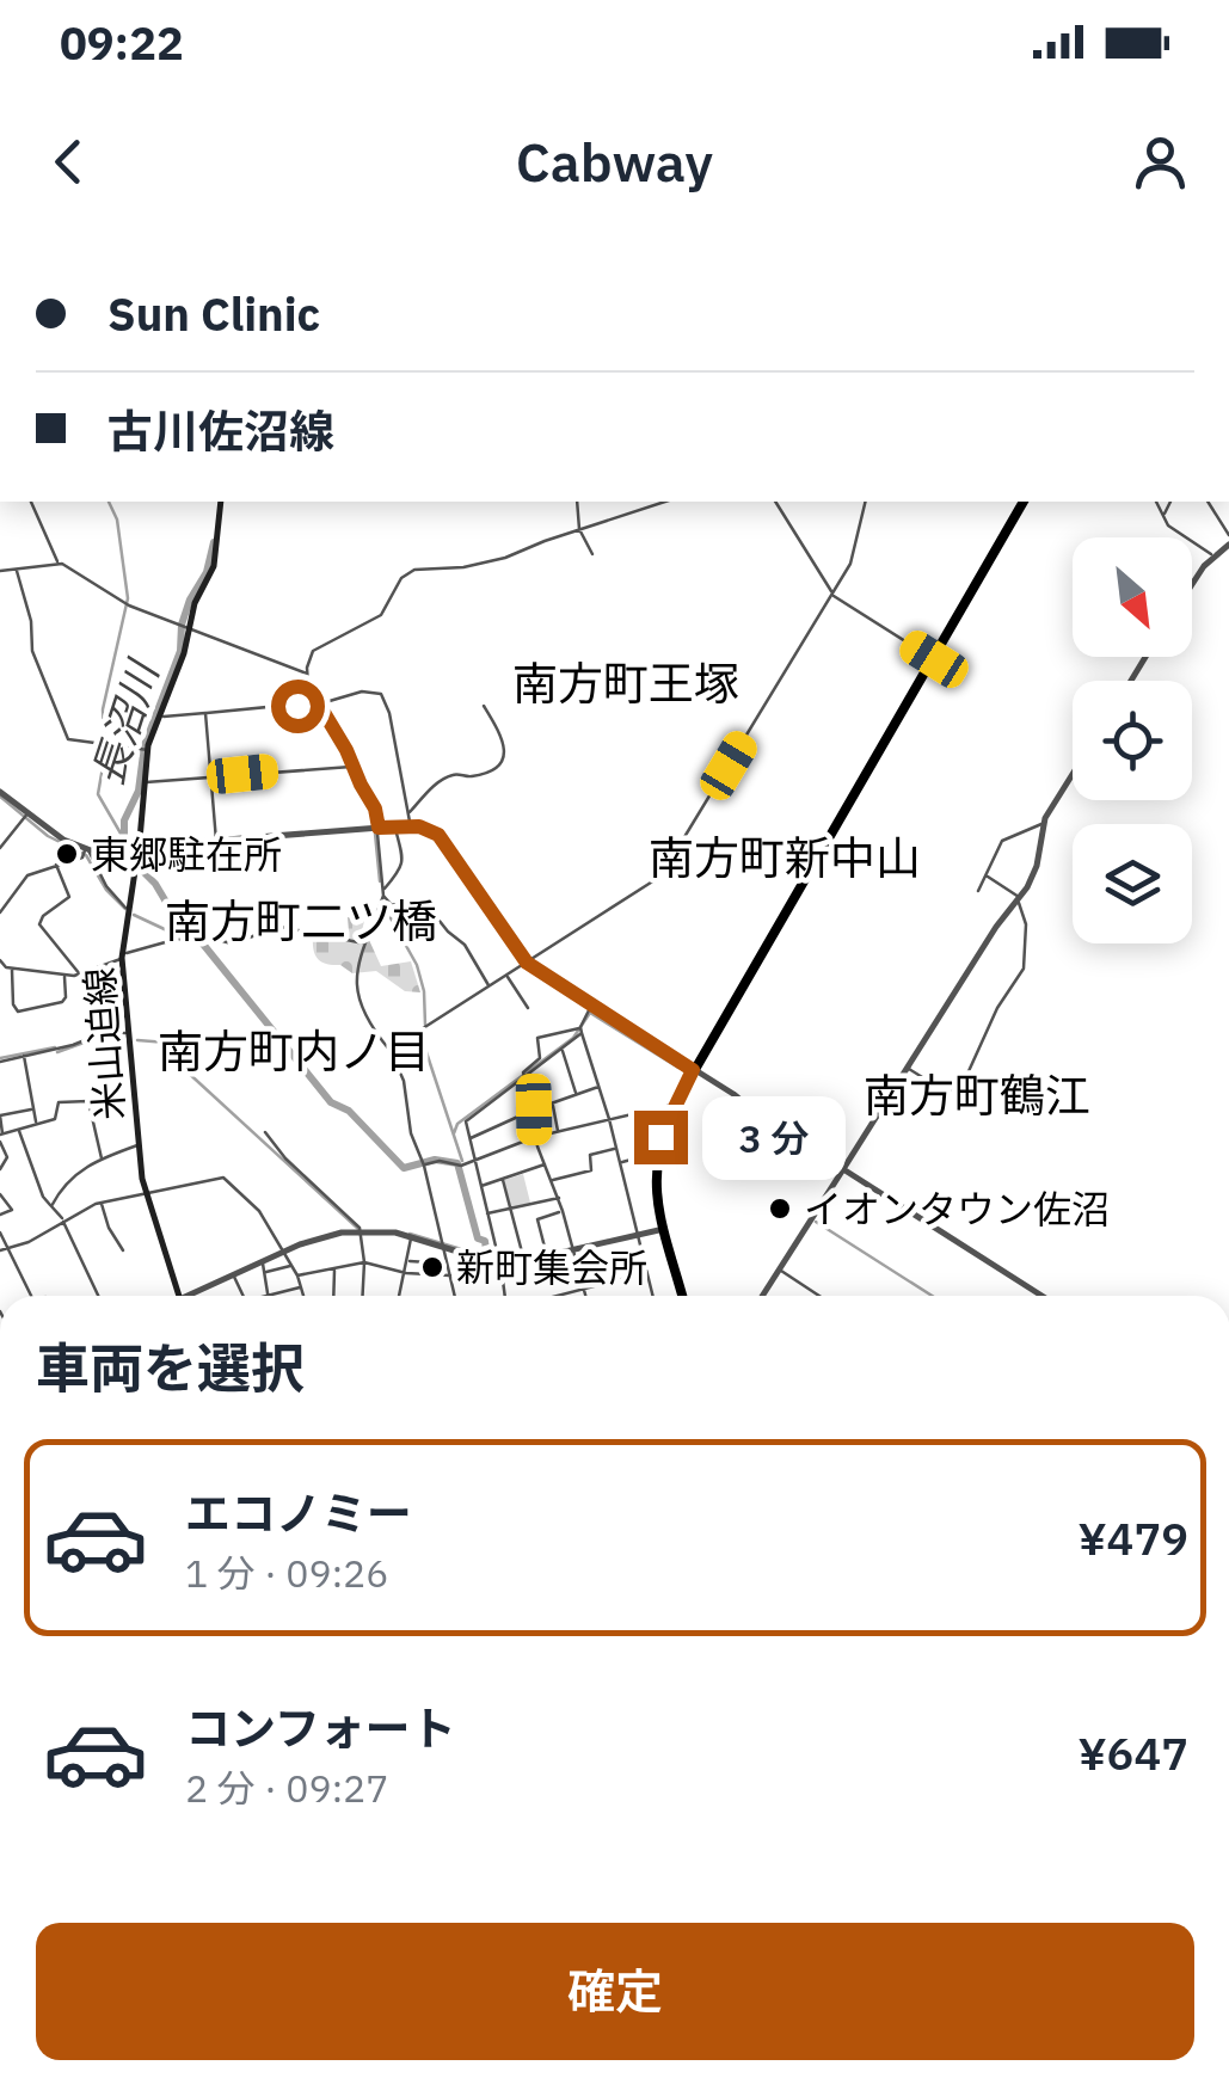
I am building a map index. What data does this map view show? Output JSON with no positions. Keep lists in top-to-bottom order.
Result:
{
  "streets": {
    "main road": ["米山迫線"]
  },
  "districts": [
    "南方町王塚",
    "南方町新中山",
    "南方町二ツ橋",
    "南方町内ノ目",
    "南方町鶴江"
  ],
  "water": ["長沼川"],
  "places": ["東郷駐在所", "イオンタウン佐沼", "新町集会所"],
  "north": "bottom right",
  "page": {
    "status": "09:22",
    "header": "Cabway",
    "banner": ["Sun Clinic", "古川佐沼線"],
    "bubble": "3 分",
    "heading": "車両を選択",
    "list": [
      {
        "name": "エコノミー",
        "note": "1 分 · 09:26",
        "value": "¥479"
      },
      {
        "name": "コンフォート",
        "note": "2 分 · 09:27",
        "value": "¥647"
      }
    ],
    "buttons": "確定"
  }
}
